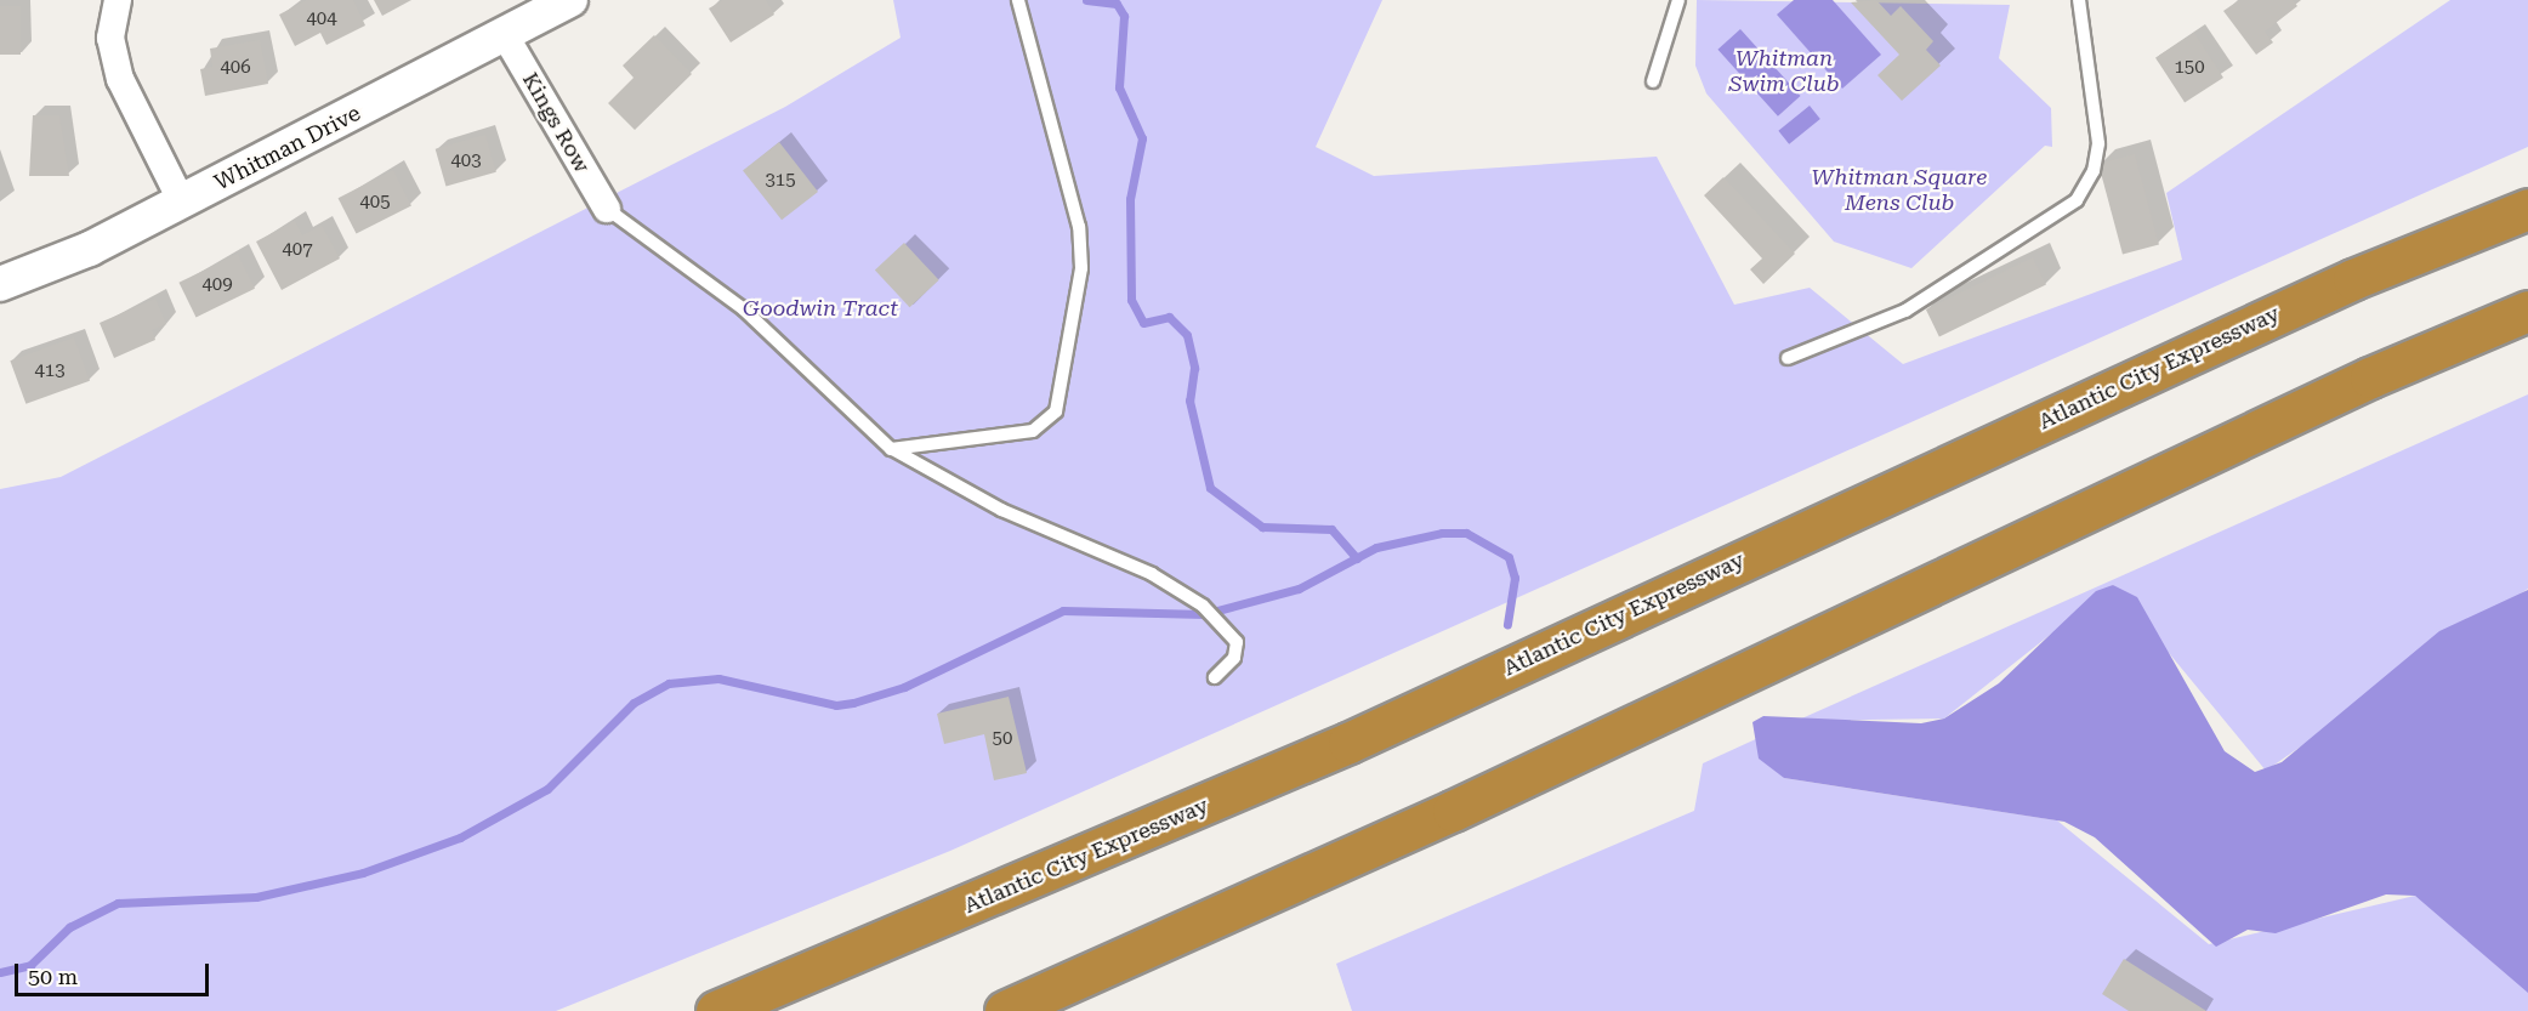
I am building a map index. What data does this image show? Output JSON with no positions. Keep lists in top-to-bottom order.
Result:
{
  "streets": {
    "highway": ["Atlantic City Expressway"],
    "street": ["Kings Row", "Whitman Drive"]
  },
  "crossings": [
    ["Kings Row", "Whitman Drive"]
  ],
  "parks": ["Whitman Swim Club", "Whitman Square Mens Club", "Goodwin Tract"],
  "house_numbers": [
    "404",
    "406",
    "150",
    "403",
    "315",
    "405",
    "407",
    "409",
    "413",
    "50"
  ],
  "scale_bar": "50 m"
}
